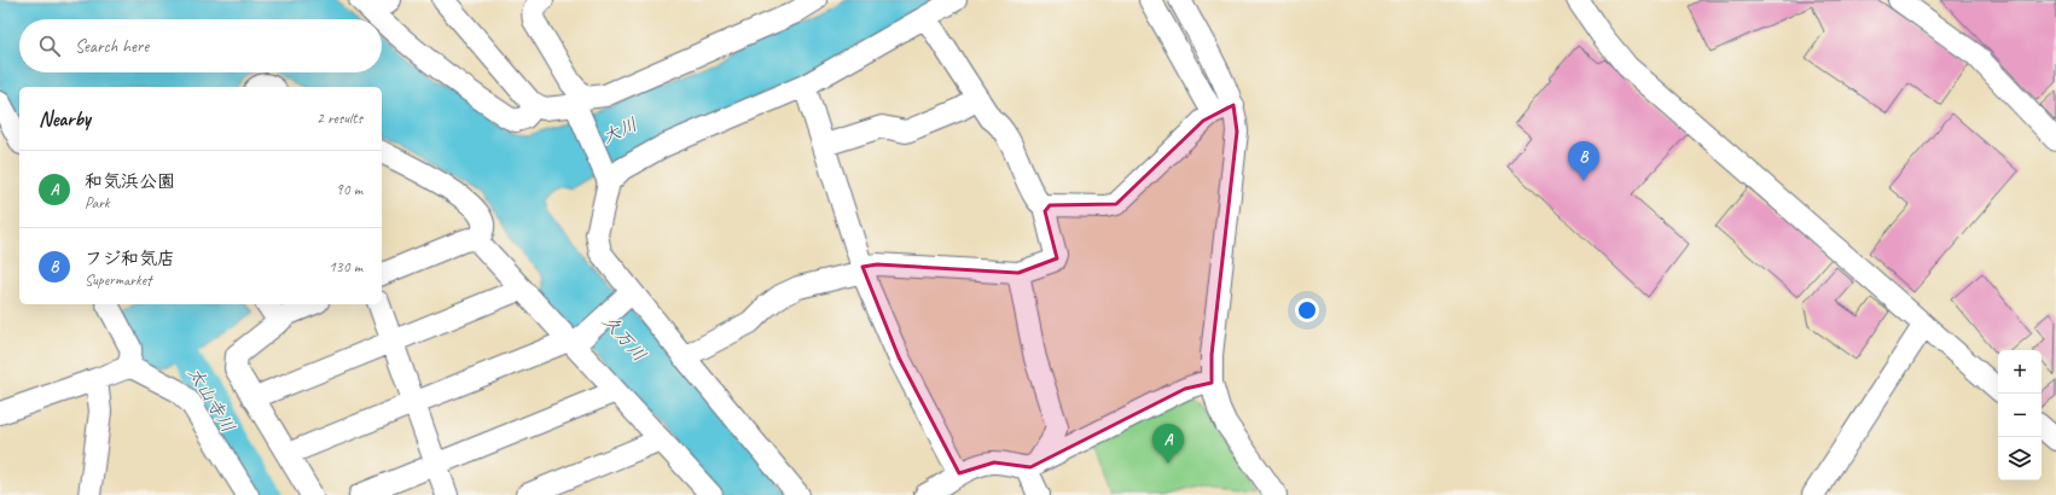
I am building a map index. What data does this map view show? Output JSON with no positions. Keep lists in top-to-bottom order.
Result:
{
  "water": ["大川", "久万川", "太山寺川"],
  "page": {
    "search": "Search here",
    "heading": ["Nearby", "2 results"],
    "pins": ["B", "A"],
    "list": [
      {
        "mark": "A",
        "name": "和気浜公園",
        "note": "Park",
        "value": "90 m"
      },
      {
        "mark": "B",
        "name": "フジ和気店",
        "note": "Supermarket",
        "value": "130 m"
      }
    ],
    "map_buttons": ["+", "−"]
  }
}
